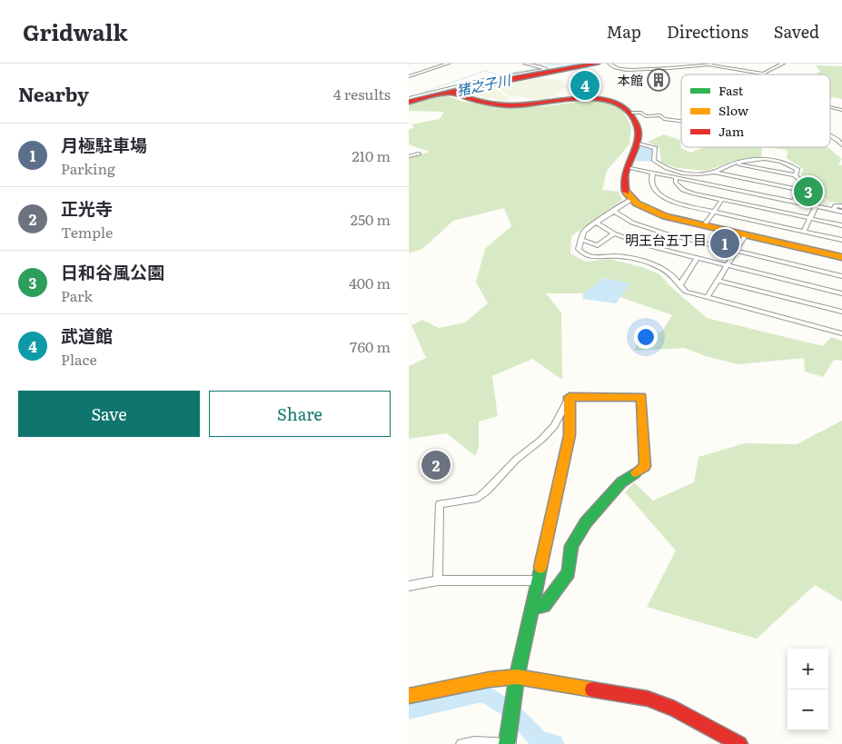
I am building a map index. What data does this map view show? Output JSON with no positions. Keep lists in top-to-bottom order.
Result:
{
  "districts": ["明王台五丁目"],
  "water": ["猪之子川"],
  "places": {
    "building": ["本館"]
  },
  "legend": ["Fast", "Slow", "Jam"],
  "page": {
    "header": "Gridwalk",
    "nav": ["Map", "Directions", "Saved"],
    "heading": ["Nearby", "4 results"],
    "pins": [
      "4",
      "3",
      "1",
      "2"
    ],
    "list": [
      {
        "mark": "1",
        "name": "月極駐車場",
        "note": "Parking",
        "value": "210 m"
      },
      {
        "mark": "2",
        "name": "正光寺",
        "note": "Temple",
        "value": "250 m"
      },
      {
        "mark": "3",
        "name": "日和谷風公園",
        "note": "Park",
        "value": "400 m"
      },
      {
        "mark": "4",
        "name": "武道館",
        "note": "Place",
        "value": "760 m"
      }
    ],
    "buttons": ["Save", "Share"],
    "map_buttons": ["+", "−"]
  }
}
